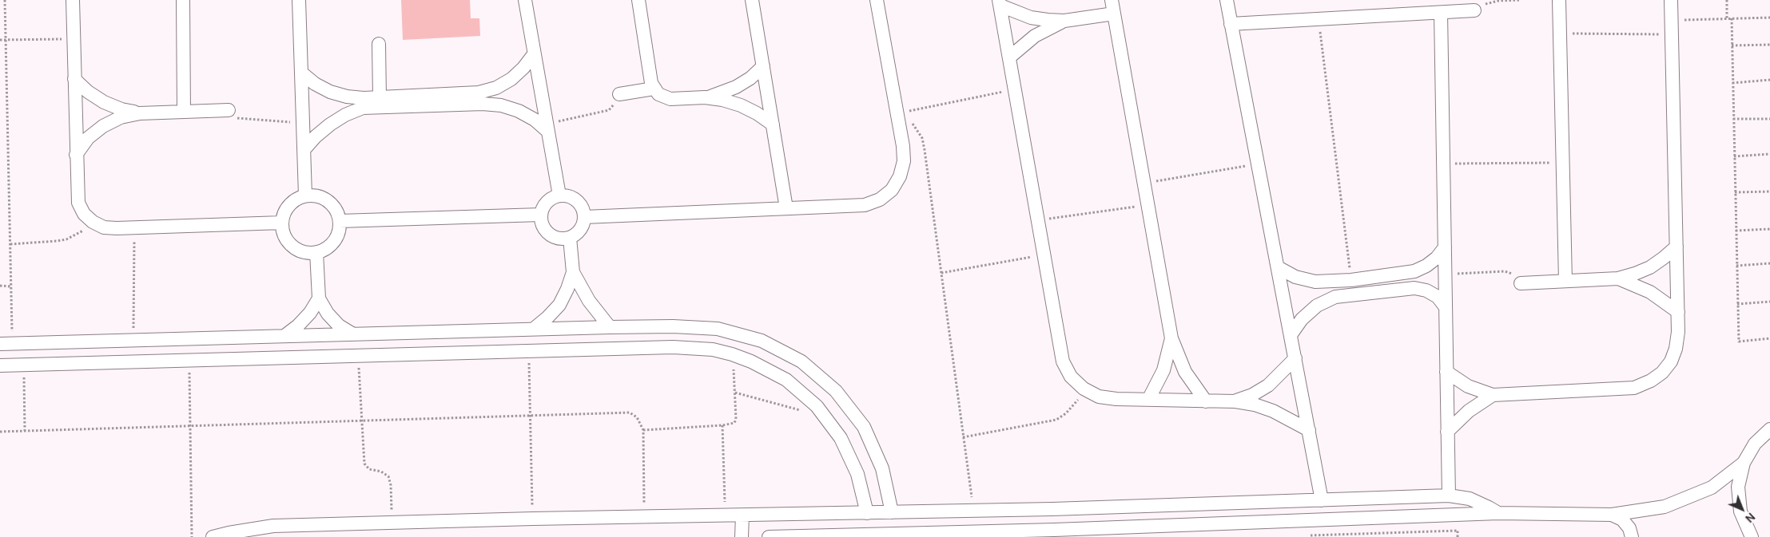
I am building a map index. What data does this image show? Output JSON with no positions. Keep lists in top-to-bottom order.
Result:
{
  "north": "bottom right"
}
